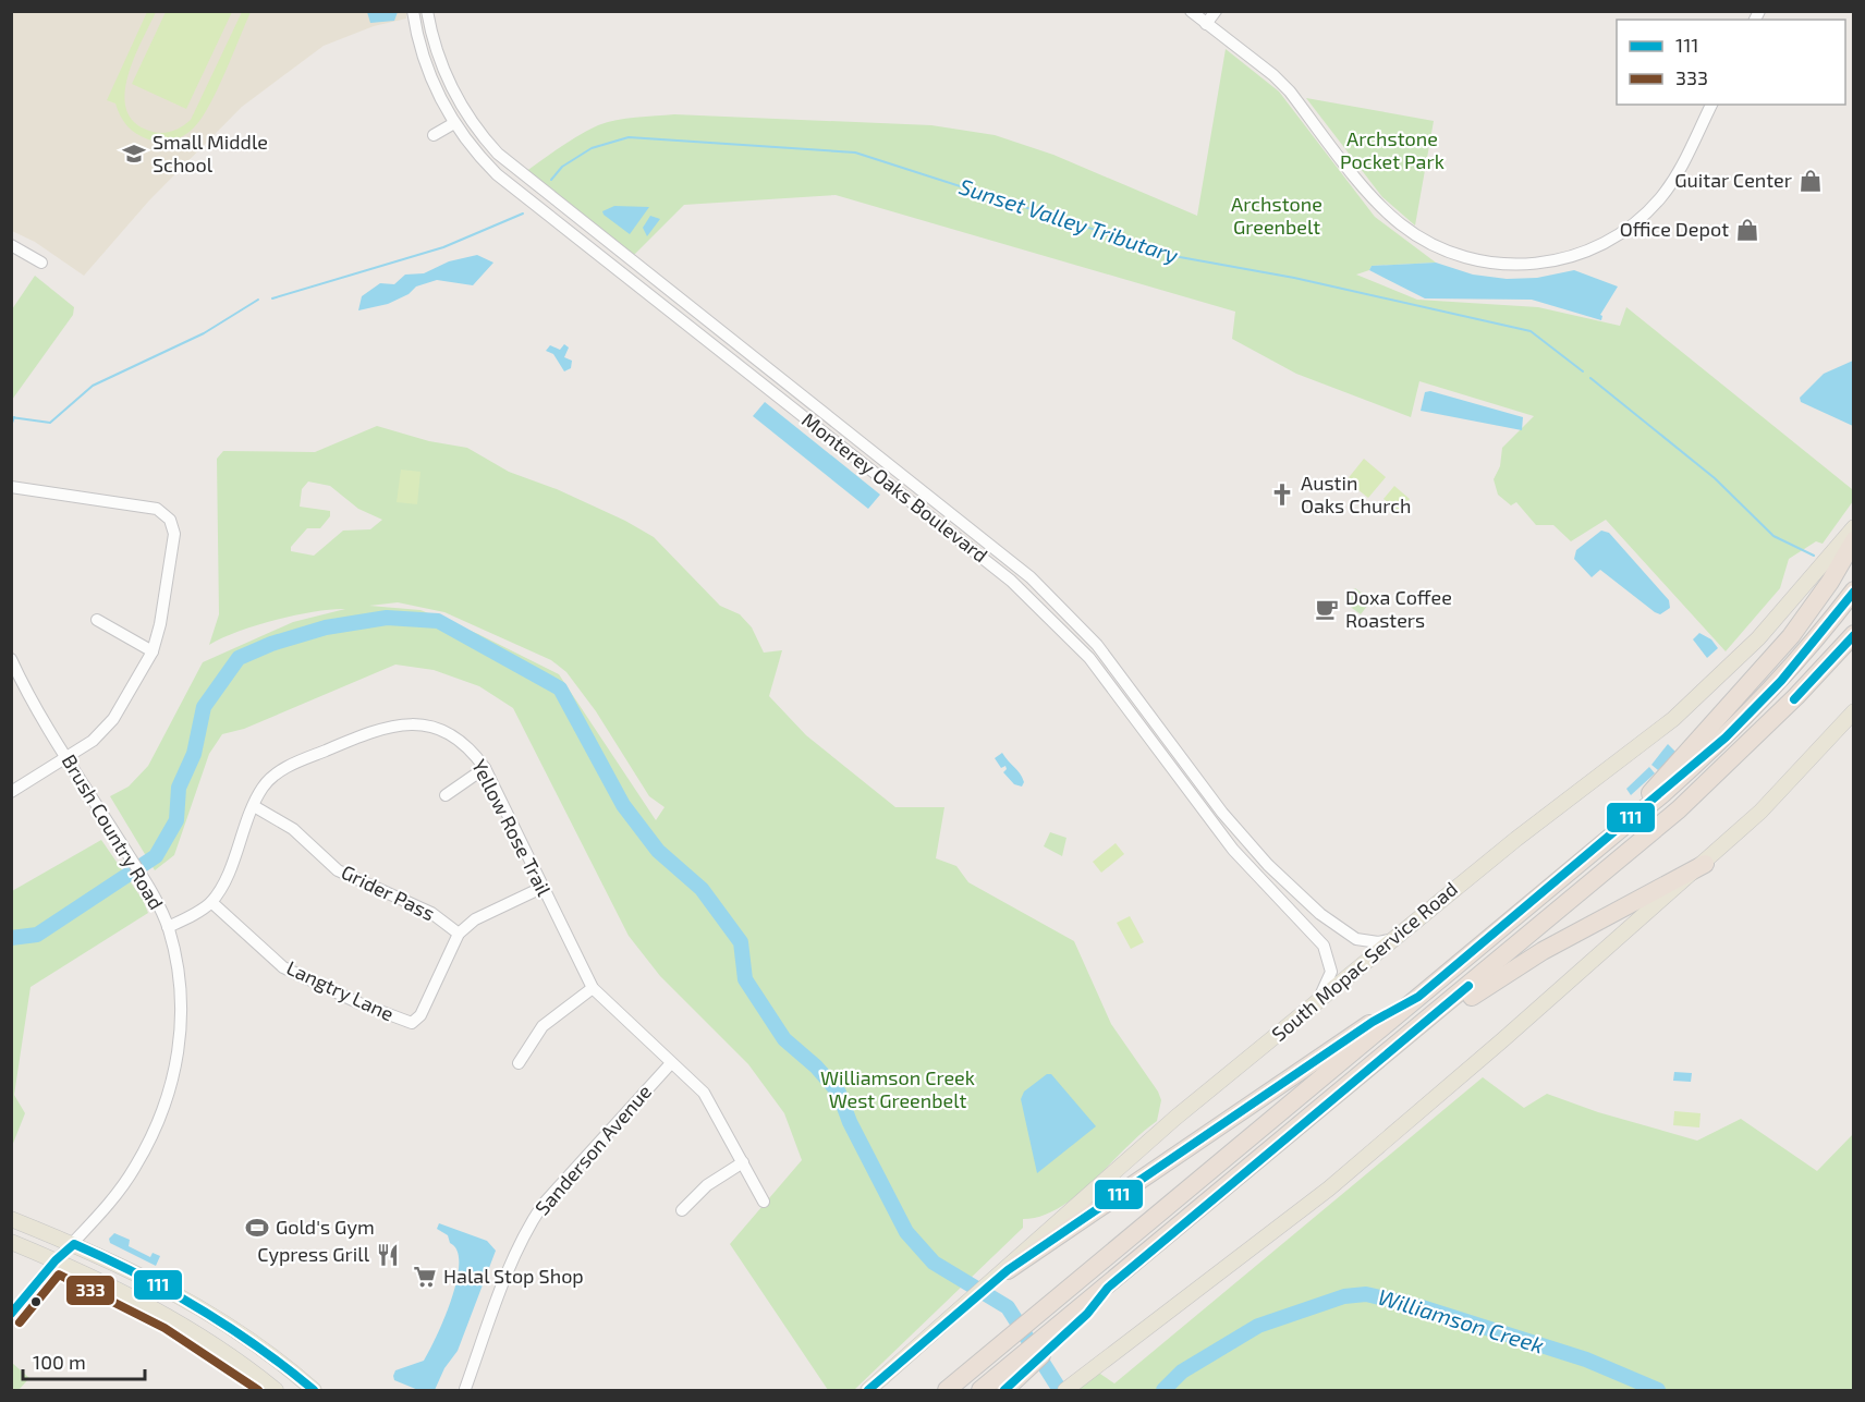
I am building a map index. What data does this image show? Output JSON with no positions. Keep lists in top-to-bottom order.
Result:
{
  "streets": {
    "main road": ["South Mopac Service Road"],
    "street": [
      "Monterey Oaks Boulevard",
      "Yellow Rose Trail",
      "Brush Country Road",
      "Grider Pass",
      "Langtry Lane",
      "Sanderson Avenue"
    ]
  },
  "crossings": [
    ["Monterey Oaks Boulevard", "South Mopac Service Road"],
    ["Yellow Rose Trail", "Grider Pass"],
    ["Yellow Rose Trail", "Langtry Lane"],
    ["Yellow Rose Trail", "Sanderson Avenue"],
    ["Grider Pass", "Langtry Lane"]
  ],
  "water": ["Sunset Valley Tributary", "Williamson Creek"],
  "parks": ["Archstone Pocket Park", "Archstone Greenbelt", "Williamson Creek West Greenbelt"],
  "places": {
    "school or university": ["Small Middle School"],
    "shop": ["Guitar Center", "Office Depot"],
    "church": ["Austin Oaks Church"],
    "cafe": ["Doxa Coffee Roasters"],
    "sports": ["Gold's Gym"],
    "restaurant": ["Cypress Grill"],
    "supermarket": ["Halal Stop Shop"]
  },
  "lines": ["transit line 111", "transit line 333"],
  "legend": ["111", "333"],
  "scale_bar": "100 m"
}
